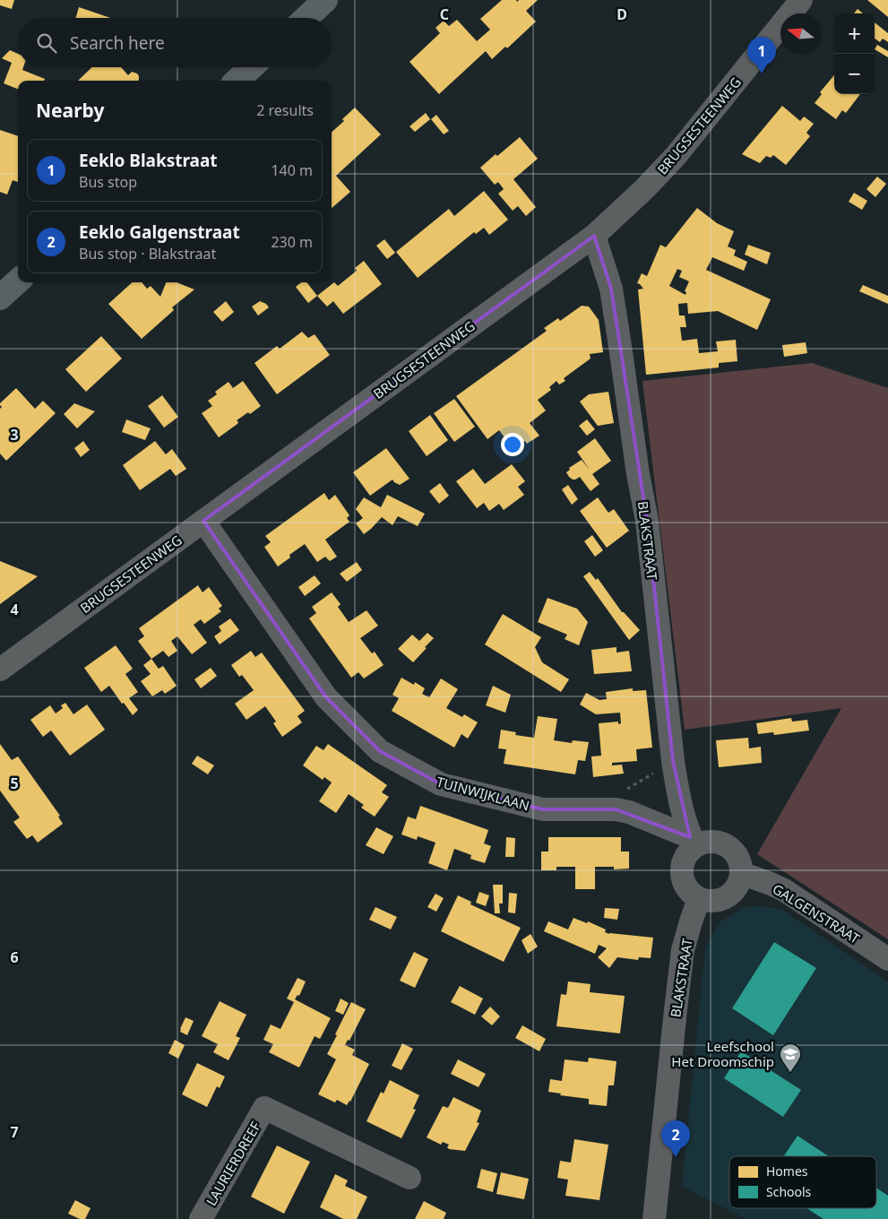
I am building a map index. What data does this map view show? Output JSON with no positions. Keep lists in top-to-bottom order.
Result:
{
  "streets": {
    "street": [
      "BRUGSESTEENWEG",
      "BLAKSTRAAT",
      "TUINWIJKLAAN",
      "GALGENSTRAAT",
      "LAURIERDREEF"
    ]
  },
  "crossings": [
    ["BRUGSESTEENWEG", "BLAKSTRAAT"],
    ["BRUGSESTEENWEG", "TUINWIJKLAAN"],
    ["BLAKSTRAAT", "TUINWIJKLAAN"],
    ["BLAKSTRAAT", "GALGENSTRAAT"],
    ["TUINWIJKLAAN", "GALGENSTRAAT"]
  ],
  "places": {
    "school or university": ["Leefschool Het Droomschip"]
  },
  "legend": ["Homes", "Schools"],
  "north": "left",
  "page": {
    "map_buttons": ["+", "−"],
    "search": "Search here",
    "pins": ["1", "2"],
    "heading": ["Nearby", "2 results"],
    "list": [
      {
        "mark": "1",
        "name": "Eeklo Blakstraat",
        "note": "Bus stop",
        "value": "140 m"
      },
      {
        "mark": "2",
        "name": "Eeklo Galgenstraat",
        "note": "Bus stop · Blakstraat",
        "value": "230 m"
      }
    ]
  },
  "grid": {
    "columns": ["C", "D"],
    "rows": [
      "3",
      "4",
      "5",
      "6",
      "7"
    ]
  }
}
